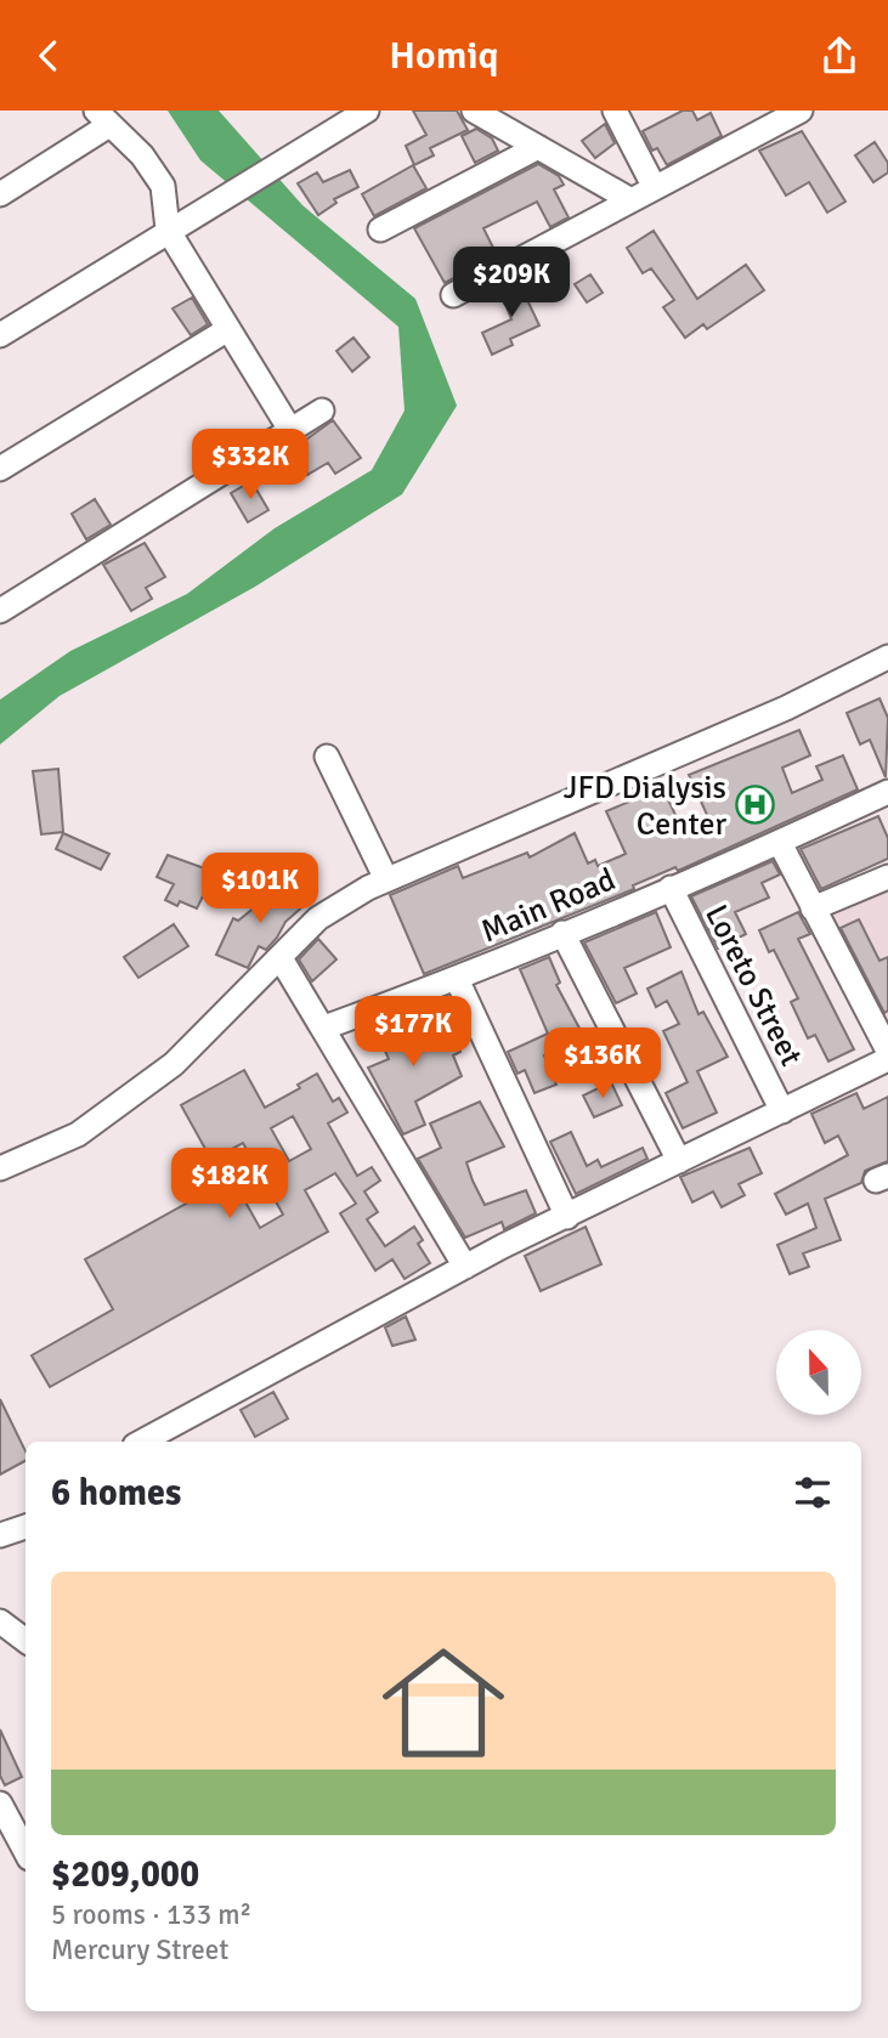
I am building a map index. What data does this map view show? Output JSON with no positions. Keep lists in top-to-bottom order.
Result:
{
  "streets": {
    "street": ["Main Road", "Loreto Street"]
  },
  "crossings": [
    ["Main Road", "Loreto Street"]
  ],
  "places": {
    "hospital": ["JFD Dialysis Center"]
  },
  "north": "top",
  "page": {
    "header": "Homiq",
    "price": [
      "$209K",
      "$332K",
      "$101K",
      "$177K",
      "$136K",
      "$182K"
    ],
    "heading": "6 homes",
    "list": [
      {
        "name": "$209,000",
        "note": "5 rooms · 133 m² · Mercury Street"
      }
    ]
  }
}
